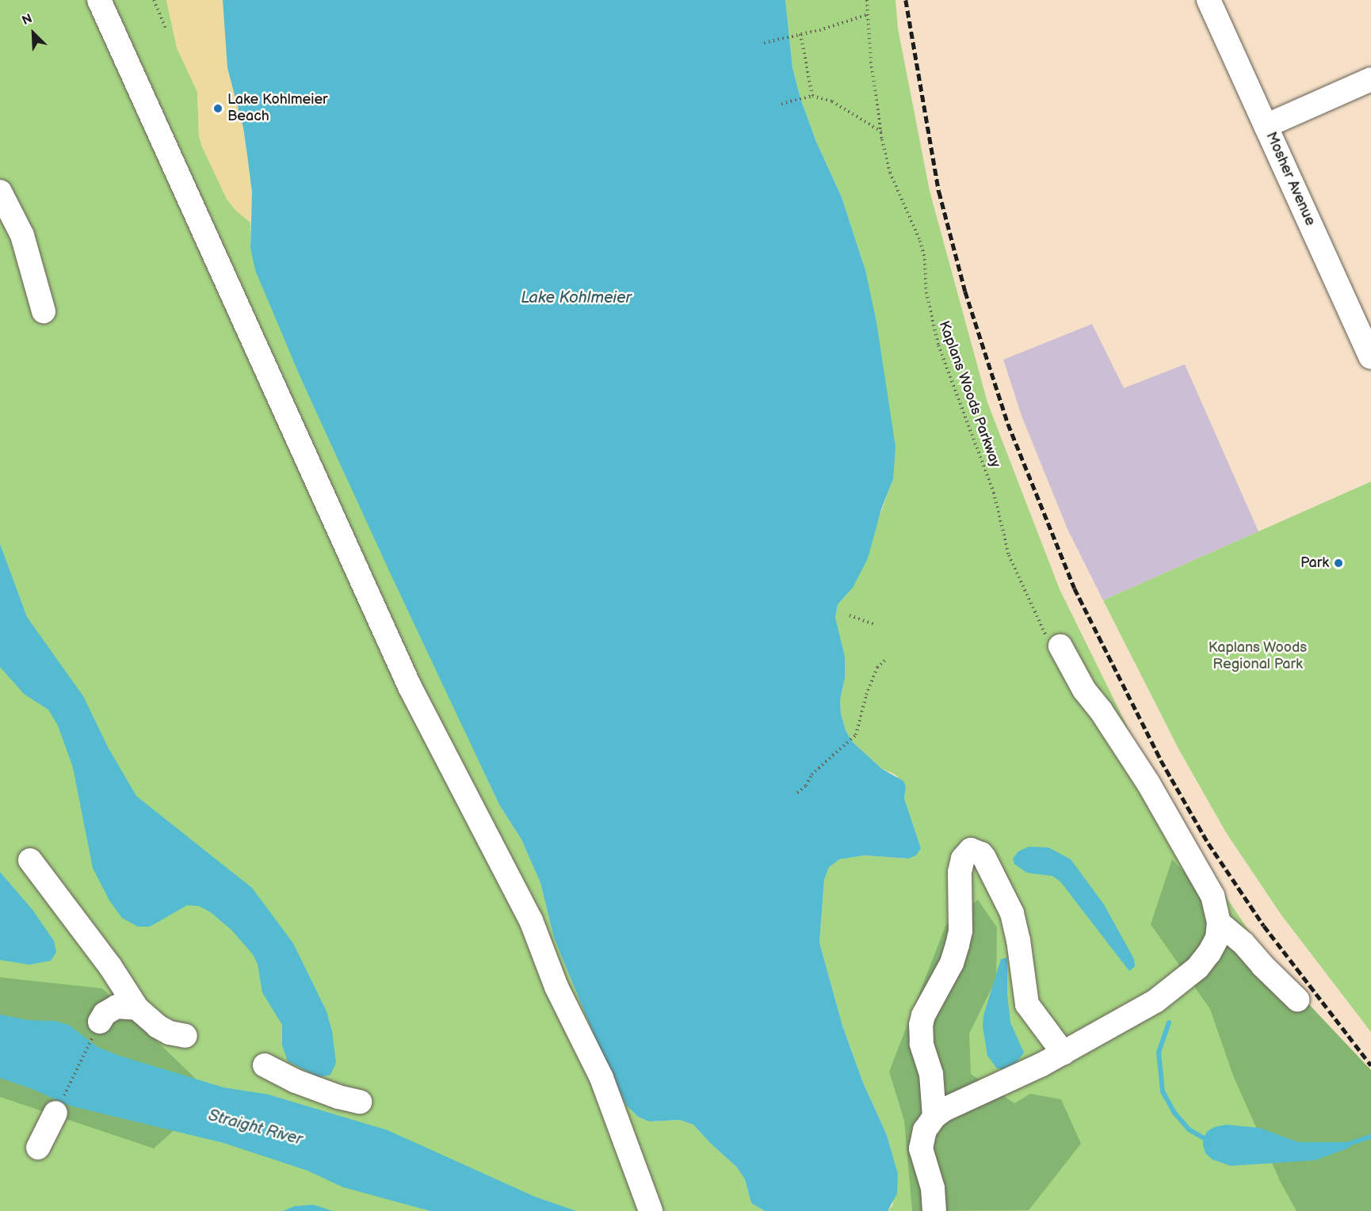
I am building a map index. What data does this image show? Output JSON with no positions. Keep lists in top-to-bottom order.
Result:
{
  "streets": {
    "street": ["Mosher Avenue"],
    "path": ["Kaplans Woods Parkway"]
  },
  "water": ["Lake Kohlmeier", "Straight River"],
  "parks": ["Kaplans Woods Regional Park"],
  "places": ["Lake Kohlmeier Beach", "Park"],
  "north": "top left"
}
